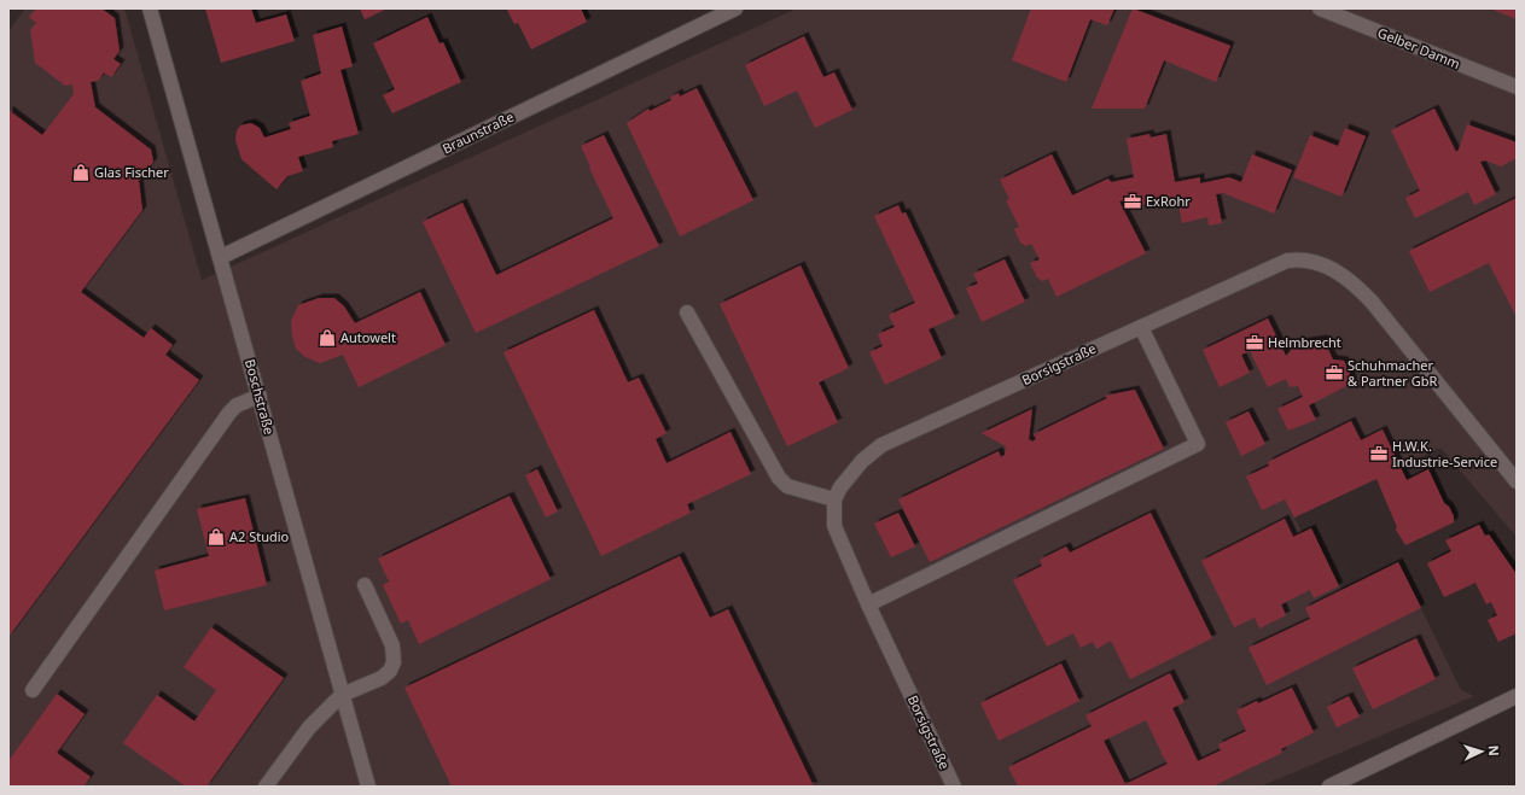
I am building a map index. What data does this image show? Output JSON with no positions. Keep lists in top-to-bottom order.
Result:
{
  "streets": {
    "street": [
      "Gelber Damm",
      "Braunstraße",
      "Borsigstraße",
      "Boschstraße"
    ]
  },
  "crossings": [
    ["Braunstraße", "Boschstraße"]
  ],
  "places": {
    "shop": ["Glas Fischer", "Autowelt", "A2 Studio"],
    "office": [
      "ExRohr",
      "Helmbrecht",
      "Schuhmacher & Partner GbR",
      "H.W.K. Industrie-Service"
    ]
  },
  "north": "right"
}
